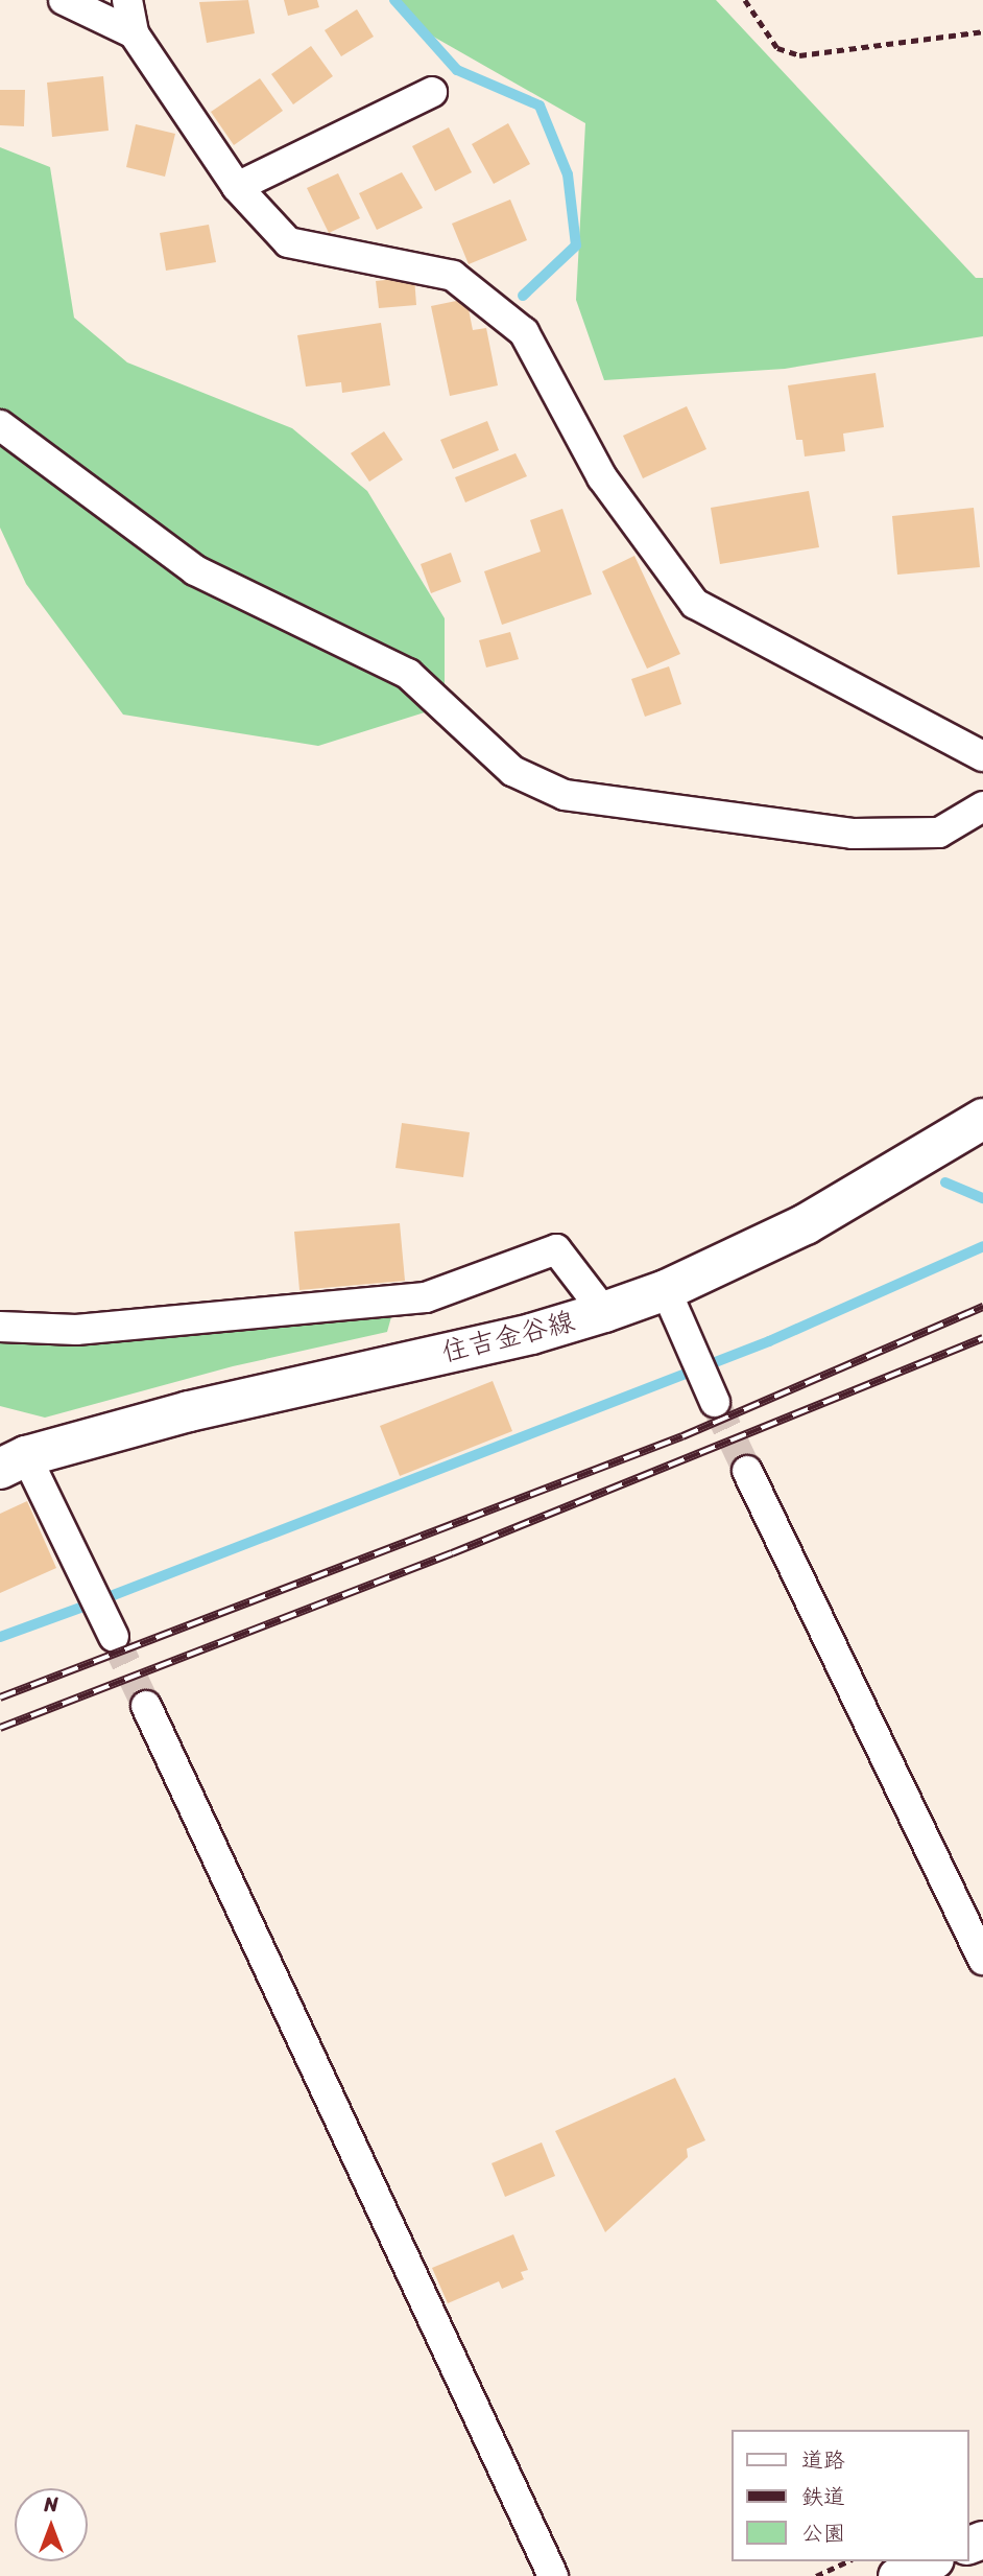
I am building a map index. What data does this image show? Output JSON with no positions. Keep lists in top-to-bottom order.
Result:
{
  "streets": {
    "main road": ["住吉金谷線"]
  },
  "legend": ["道路", "鉄道", "公園"],
  "north": "top"
}
